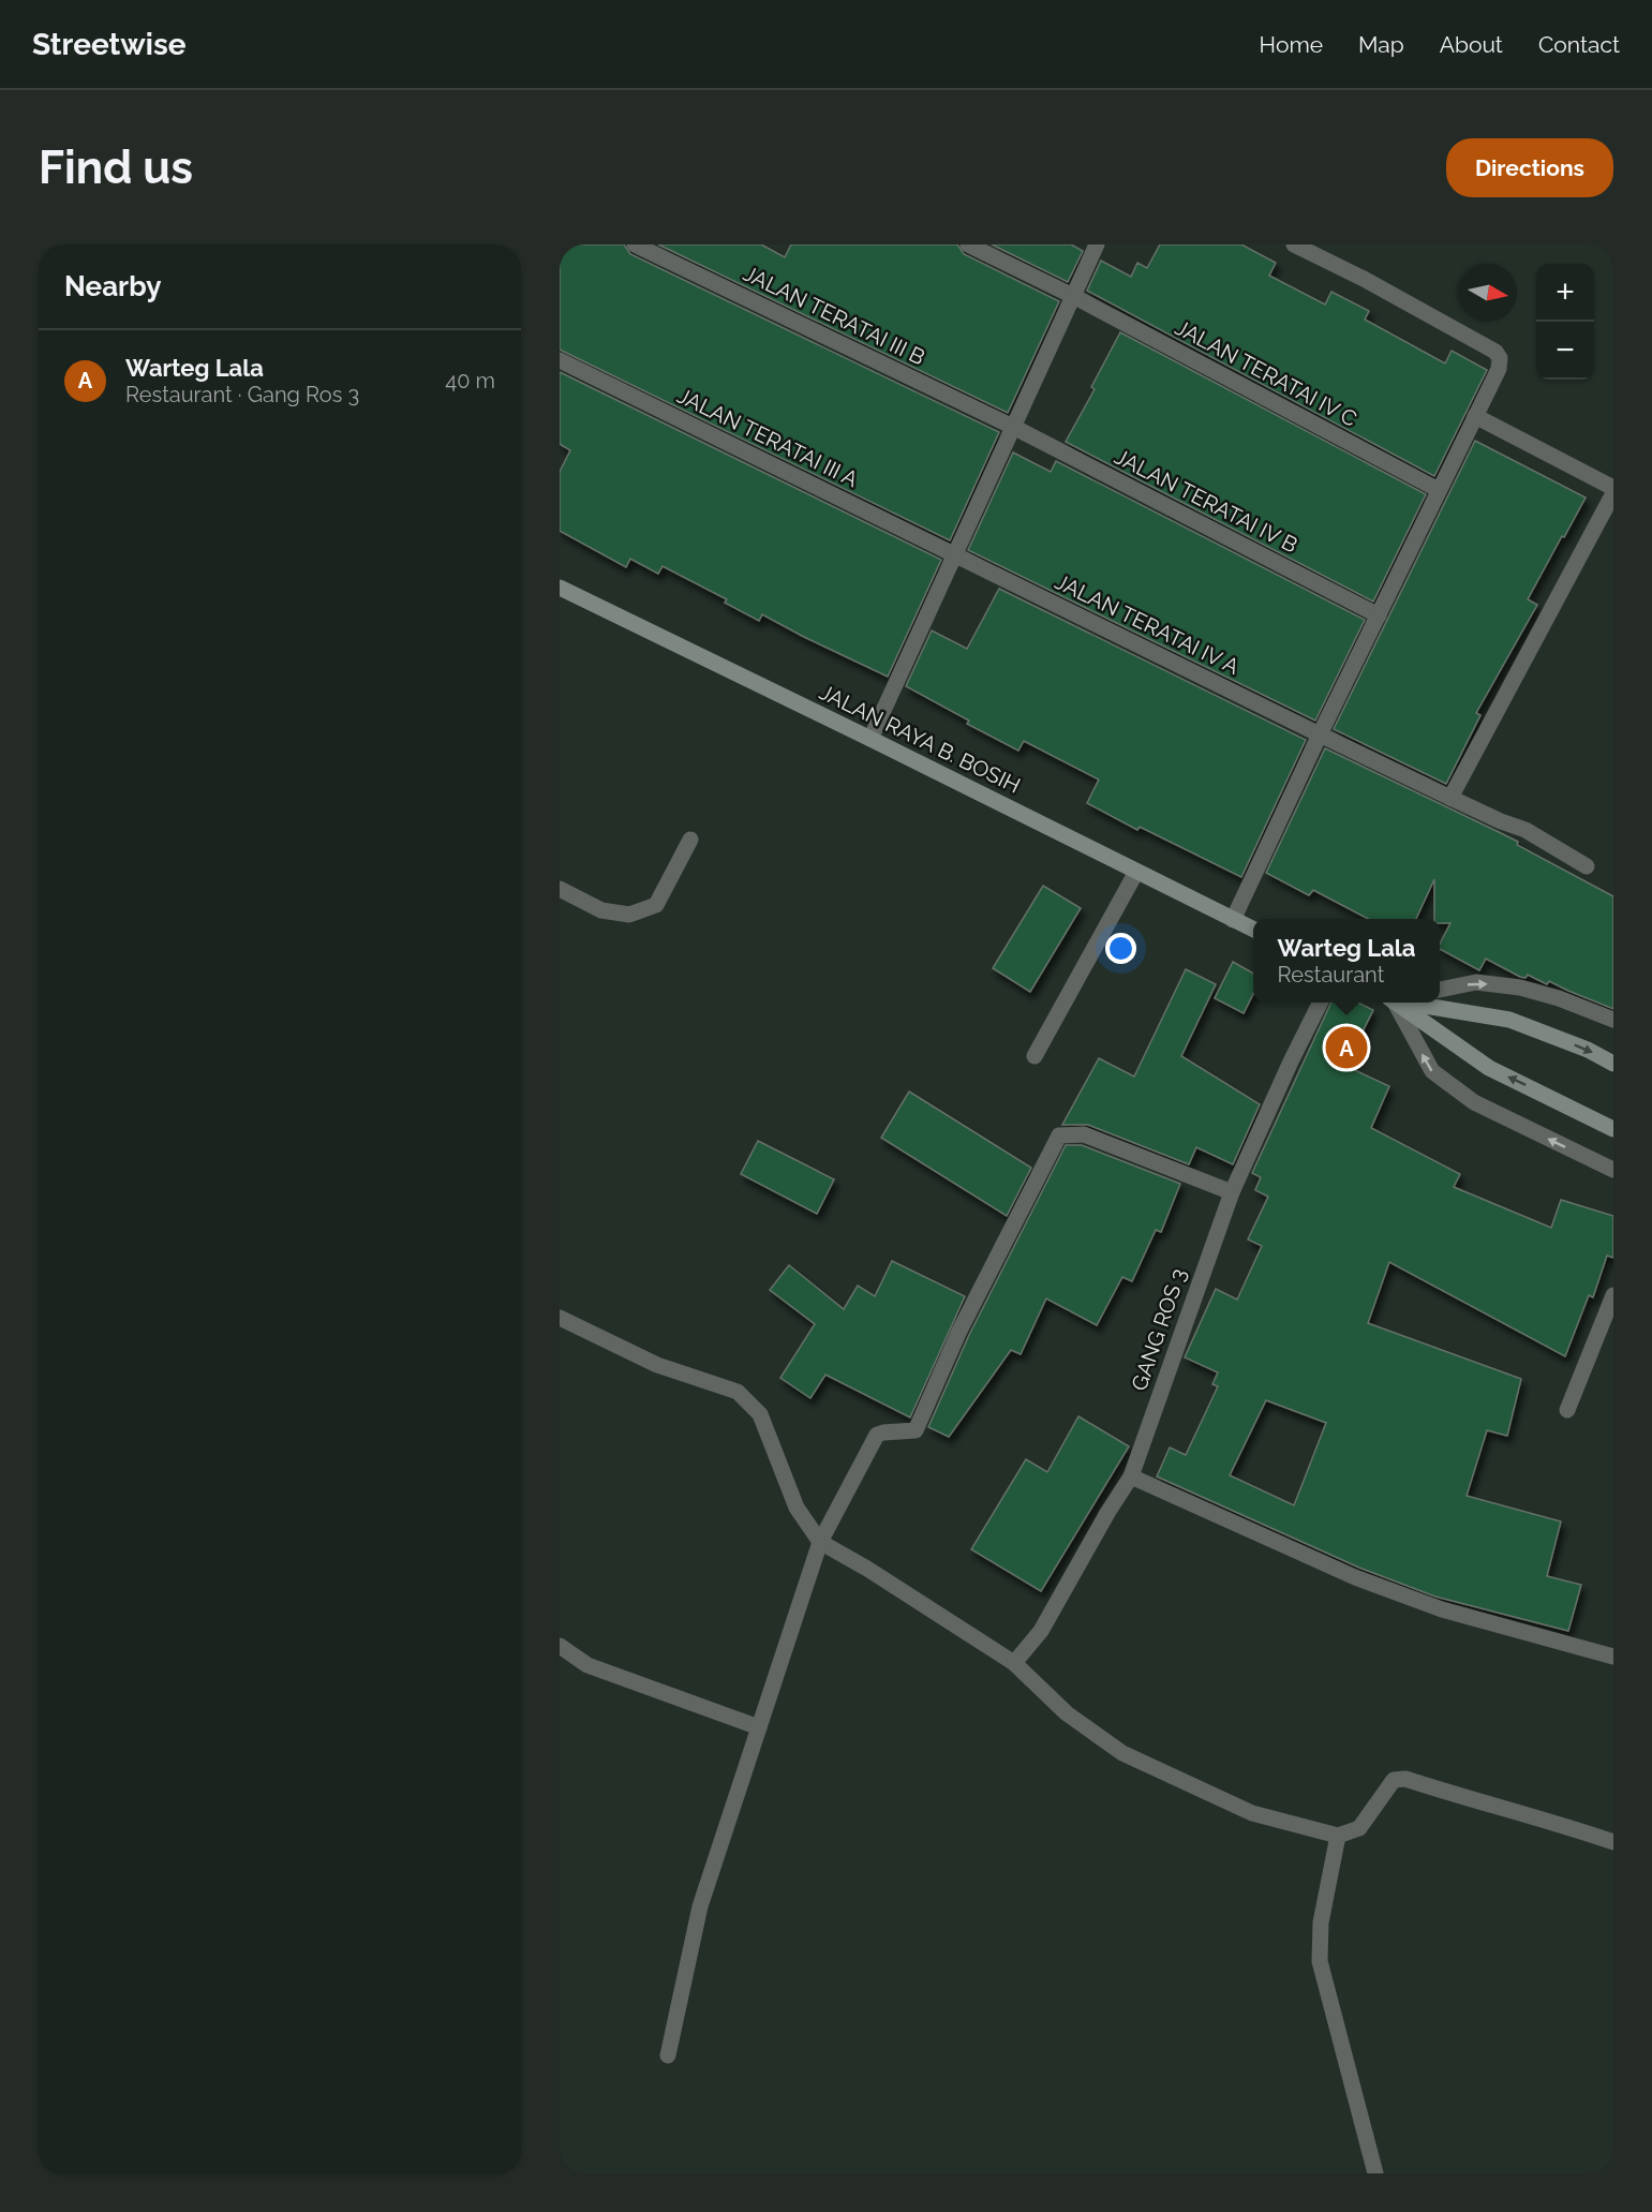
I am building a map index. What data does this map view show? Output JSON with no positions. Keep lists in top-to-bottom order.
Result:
{
  "streets": {
    "street": [
      "JALAN TERATAI III B",
      "JALAN TERATAI IV C",
      "JALAN TERATAI III A",
      "JALAN TERATAI IV B",
      "JALAN TERATAI IV A",
      "JALAN RAYA B. BOSIH",
      "GANG ROS 3"
    ]
  },
  "crossings": [
    ["JALAN TERATAI III B", "JALAN TERATAI IV B"],
    ["JALAN TERATAI III A", "JALAN TERATAI IV A"]
  ],
  "north": "right",
  "page": {
    "header": "Streetwise",
    "nav": [
      "Home",
      "Map",
      "About",
      "Contact"
    ],
    "buttons": "Directions",
    "title": "Find us",
    "heading": "Nearby",
    "map_buttons": ["+", "−"],
    "list": [
      {
        "mark": "A",
        "name": "Warteg Lala",
        "note": "Restaurant · Gang Ros 3",
        "value": "40 m"
      }
    ],
    "popup": ["Warteg Lala", "Restaurant"],
    "pins": "A"
  }
}
